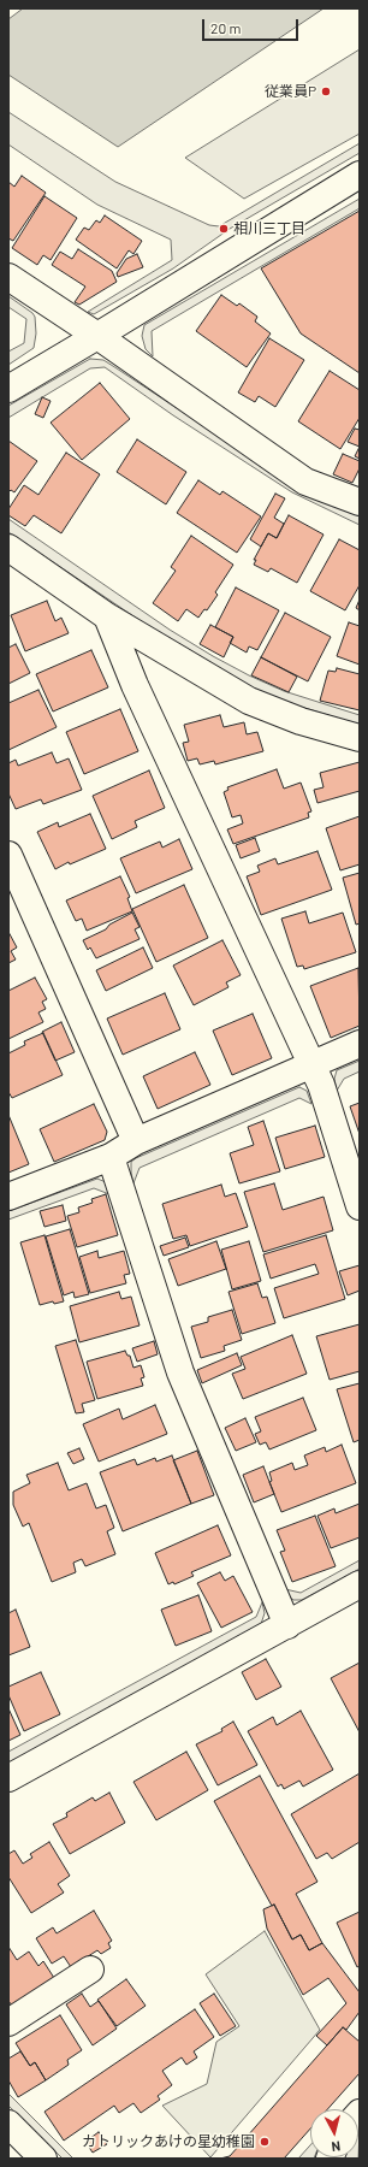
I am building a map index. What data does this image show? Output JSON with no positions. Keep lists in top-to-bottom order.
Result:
{
  "places": ["従業員P", "相川三丁目", "カトリックあけの星幼稚園"],
  "scale_bar": "20 m",
  "north": "bottom"
}
